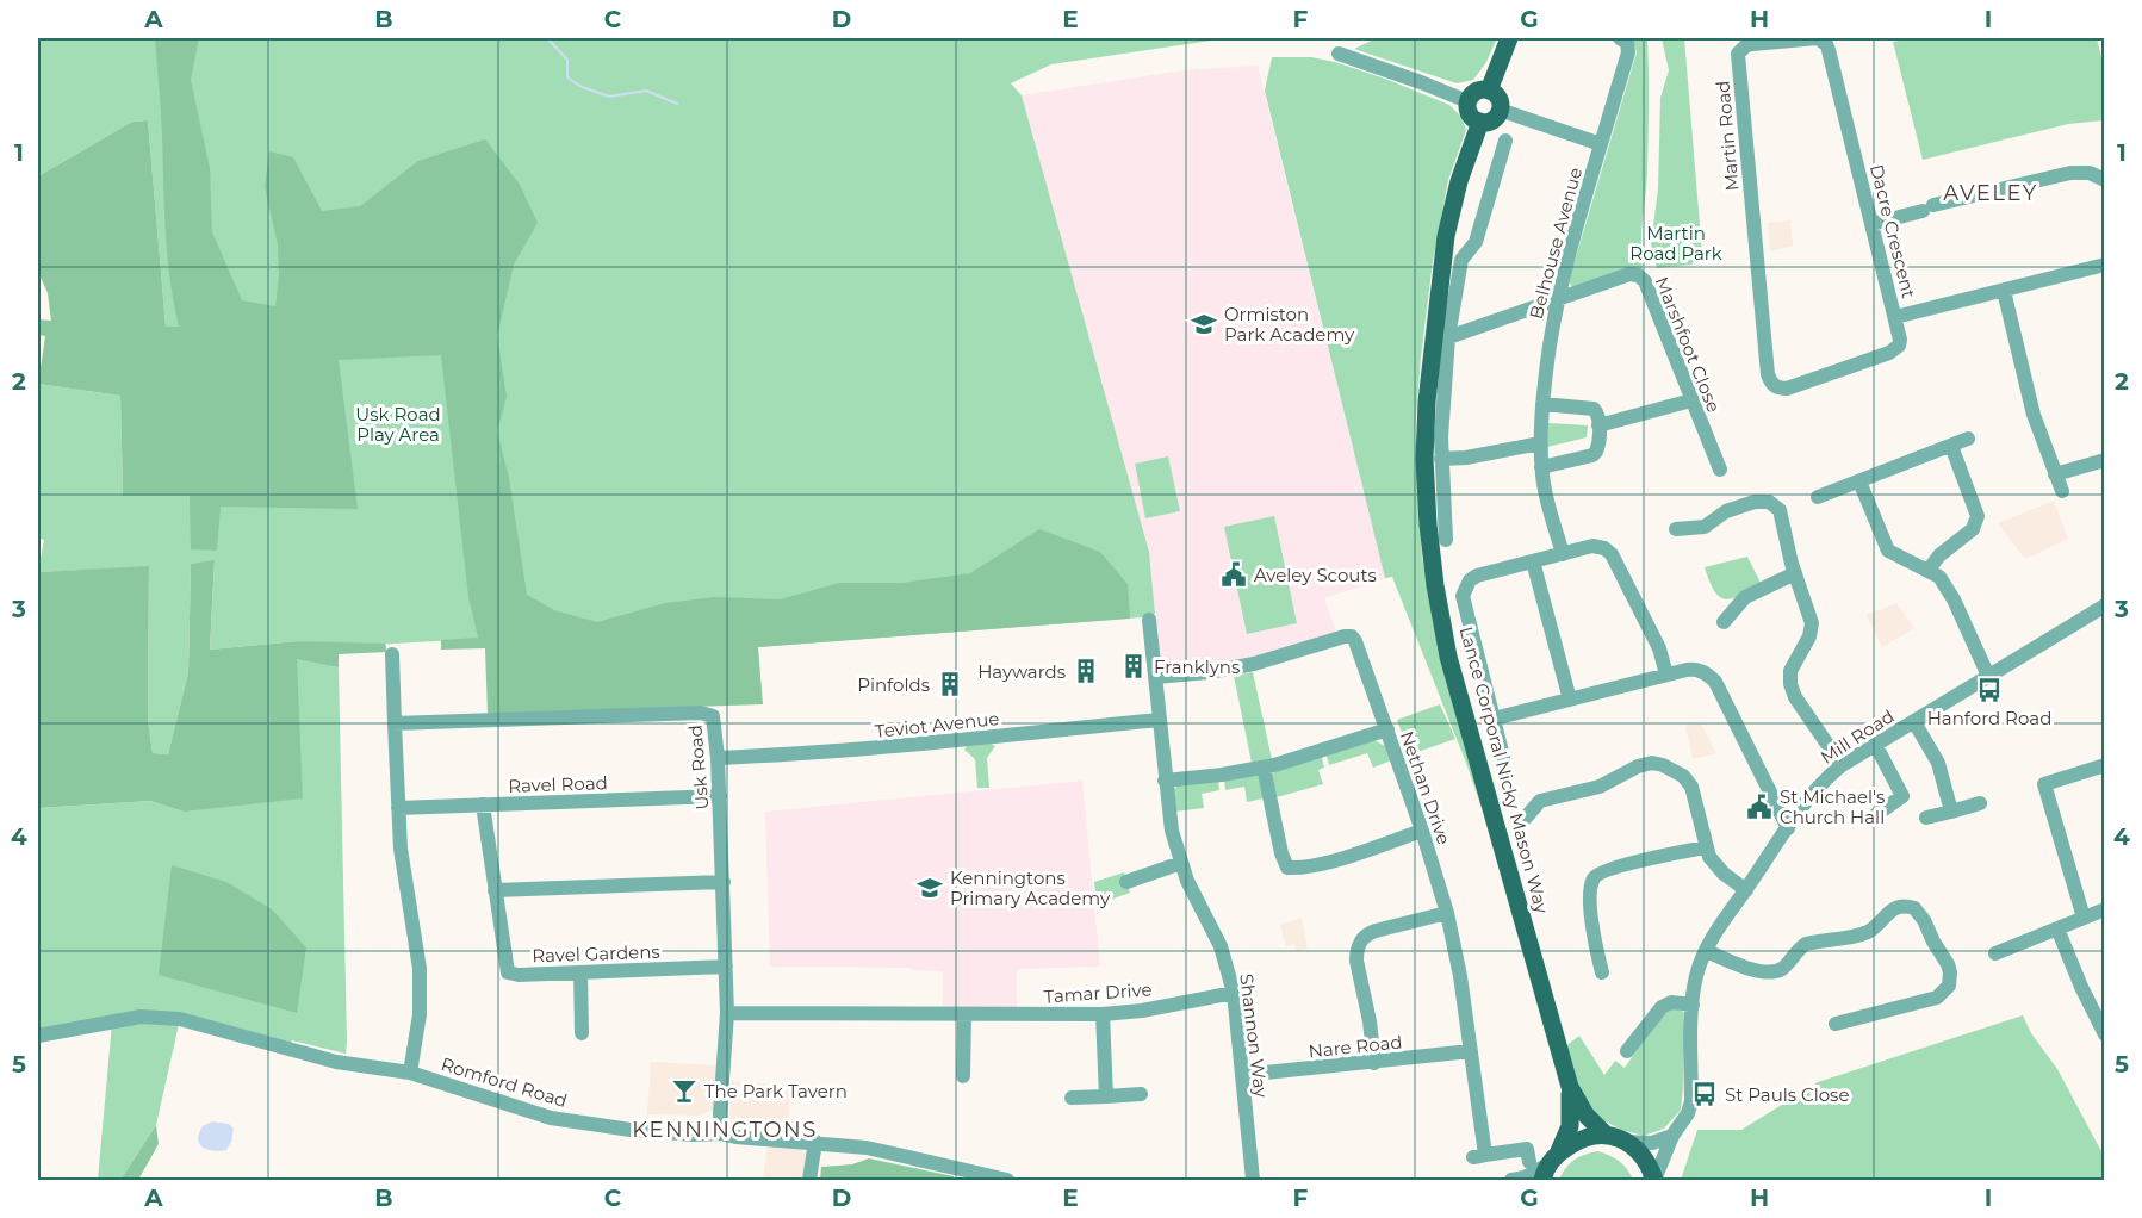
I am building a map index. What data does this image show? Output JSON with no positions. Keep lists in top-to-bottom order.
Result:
{
  "streets": {
    "main road": ["Lance Corporal Nicky Mason Way"],
    "street": [
      "Martin Road",
      "Dacre Crescent",
      "Belhouse Avenue",
      "Marshfoot Close",
      "Teviot Avenue",
      "Mill Road",
      "Usk Road",
      "Ravel Road",
      "Nethan Drive",
      "Ravel Gardens",
      "Tamar Drive",
      "Shannon Way",
      "Nare Road",
      "Romford Road"
    ]
  },
  "crossings": [
    ["Martin Road", "Dacre Crescent"],
    ["Belhouse Avenue", "Marshfoot Close"],
    ["Teviot Avenue", "Usk Road"],
    ["Teviot Avenue", "Shannon Way"],
    ["Usk Road", "Ravel Road"],
    ["Usk Road", "Ravel Gardens"],
    ["Usk Road", "Tamar Drive"],
    ["Usk Road", "Romford Road"],
    ["Ravel Road", "Ravel Gardens"],
    ["Nethan Drive", "Shannon Way"],
    ["Nethan Drive", "Nare Road"],
    ["Tamar Drive", "Shannon Way"],
    ["Shannon Way", "Nare Road"]
  ],
  "districts": ["AVELEY", "KENNINGTONS"],
  "parks": ["Martin Road Park", "Usk Road Play Area"],
  "places": {
    "school or university": ["Ormiston Park Academy", "Kenningtons Primary Academy"],
    "public building": ["Aveley Scouts", "St Michael's Church Hall"],
    "building": ["Franklyns", "Haywards", "Pinfolds"],
    "bus stop": ["Hanford Road", "St Pauls Close"],
    "bar": ["The Park Tavern"]
  },
  "grid": {
    "columns": [
      "A",
      "B",
      "C",
      "D",
      "E",
      "F",
      "G",
      "H",
      "I"
    ],
    "rows": [
      "1",
      "2",
      "3",
      "4",
      "5"
    ]
  }
}
